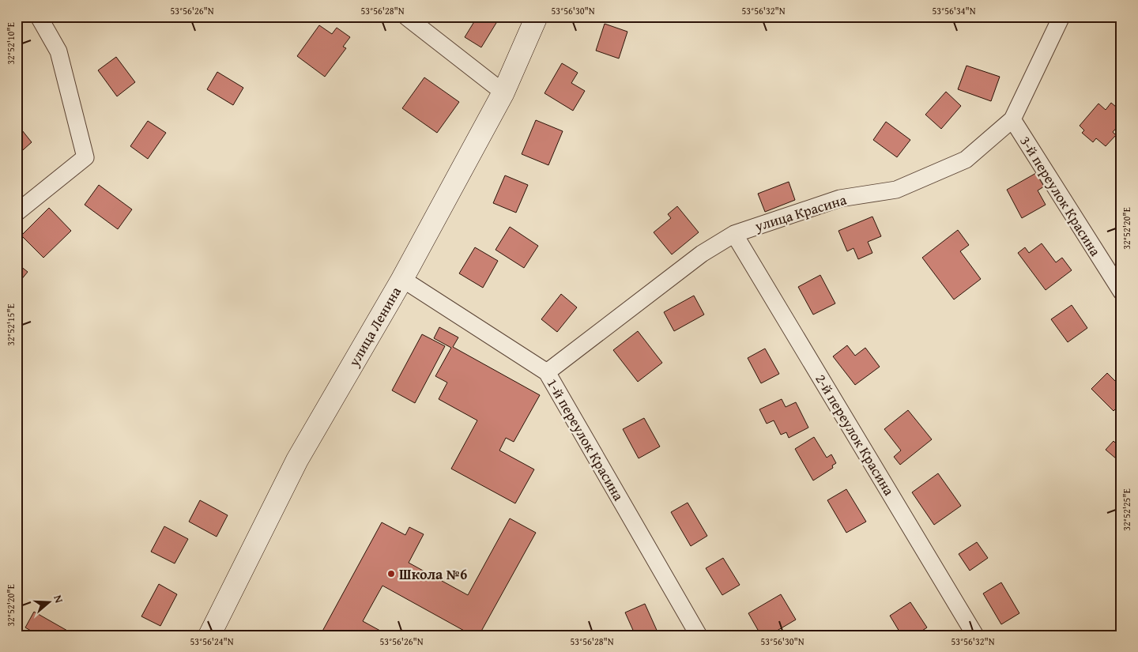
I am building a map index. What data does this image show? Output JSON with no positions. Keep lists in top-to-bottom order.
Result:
{
  "streets": {
    "main road": ["улица Ленина"],
    "street": [
      "3-й переулок Красина",
      "улица Красина",
      "2-й переулок Красина",
      "1-й переулок Красина"
    ]
  },
  "crossings": [
    ["3-й переулок Красина", "улица Красина"],
    ["улица Красина", "2-й переулок Красина"],
    ["улица Красина", "1-й переулок Красина"],
    ["улица Ленина", "1-й переулок Красина"]
  ],
  "places": ["Школа №6"],
  "north": "right",
  "coordinates": [
    "53°56'26\"N",
    "53°56'28\"N",
    "53°56'30\"N",
    "53°56'32\"N",
    "53°56'34\"N",
    "32°52'10\"E",
    "32°52'20\"E",
    "32°52'15\"E",
    "32°52'25\"E",
    "53°56'24\"N"
  ]
}
